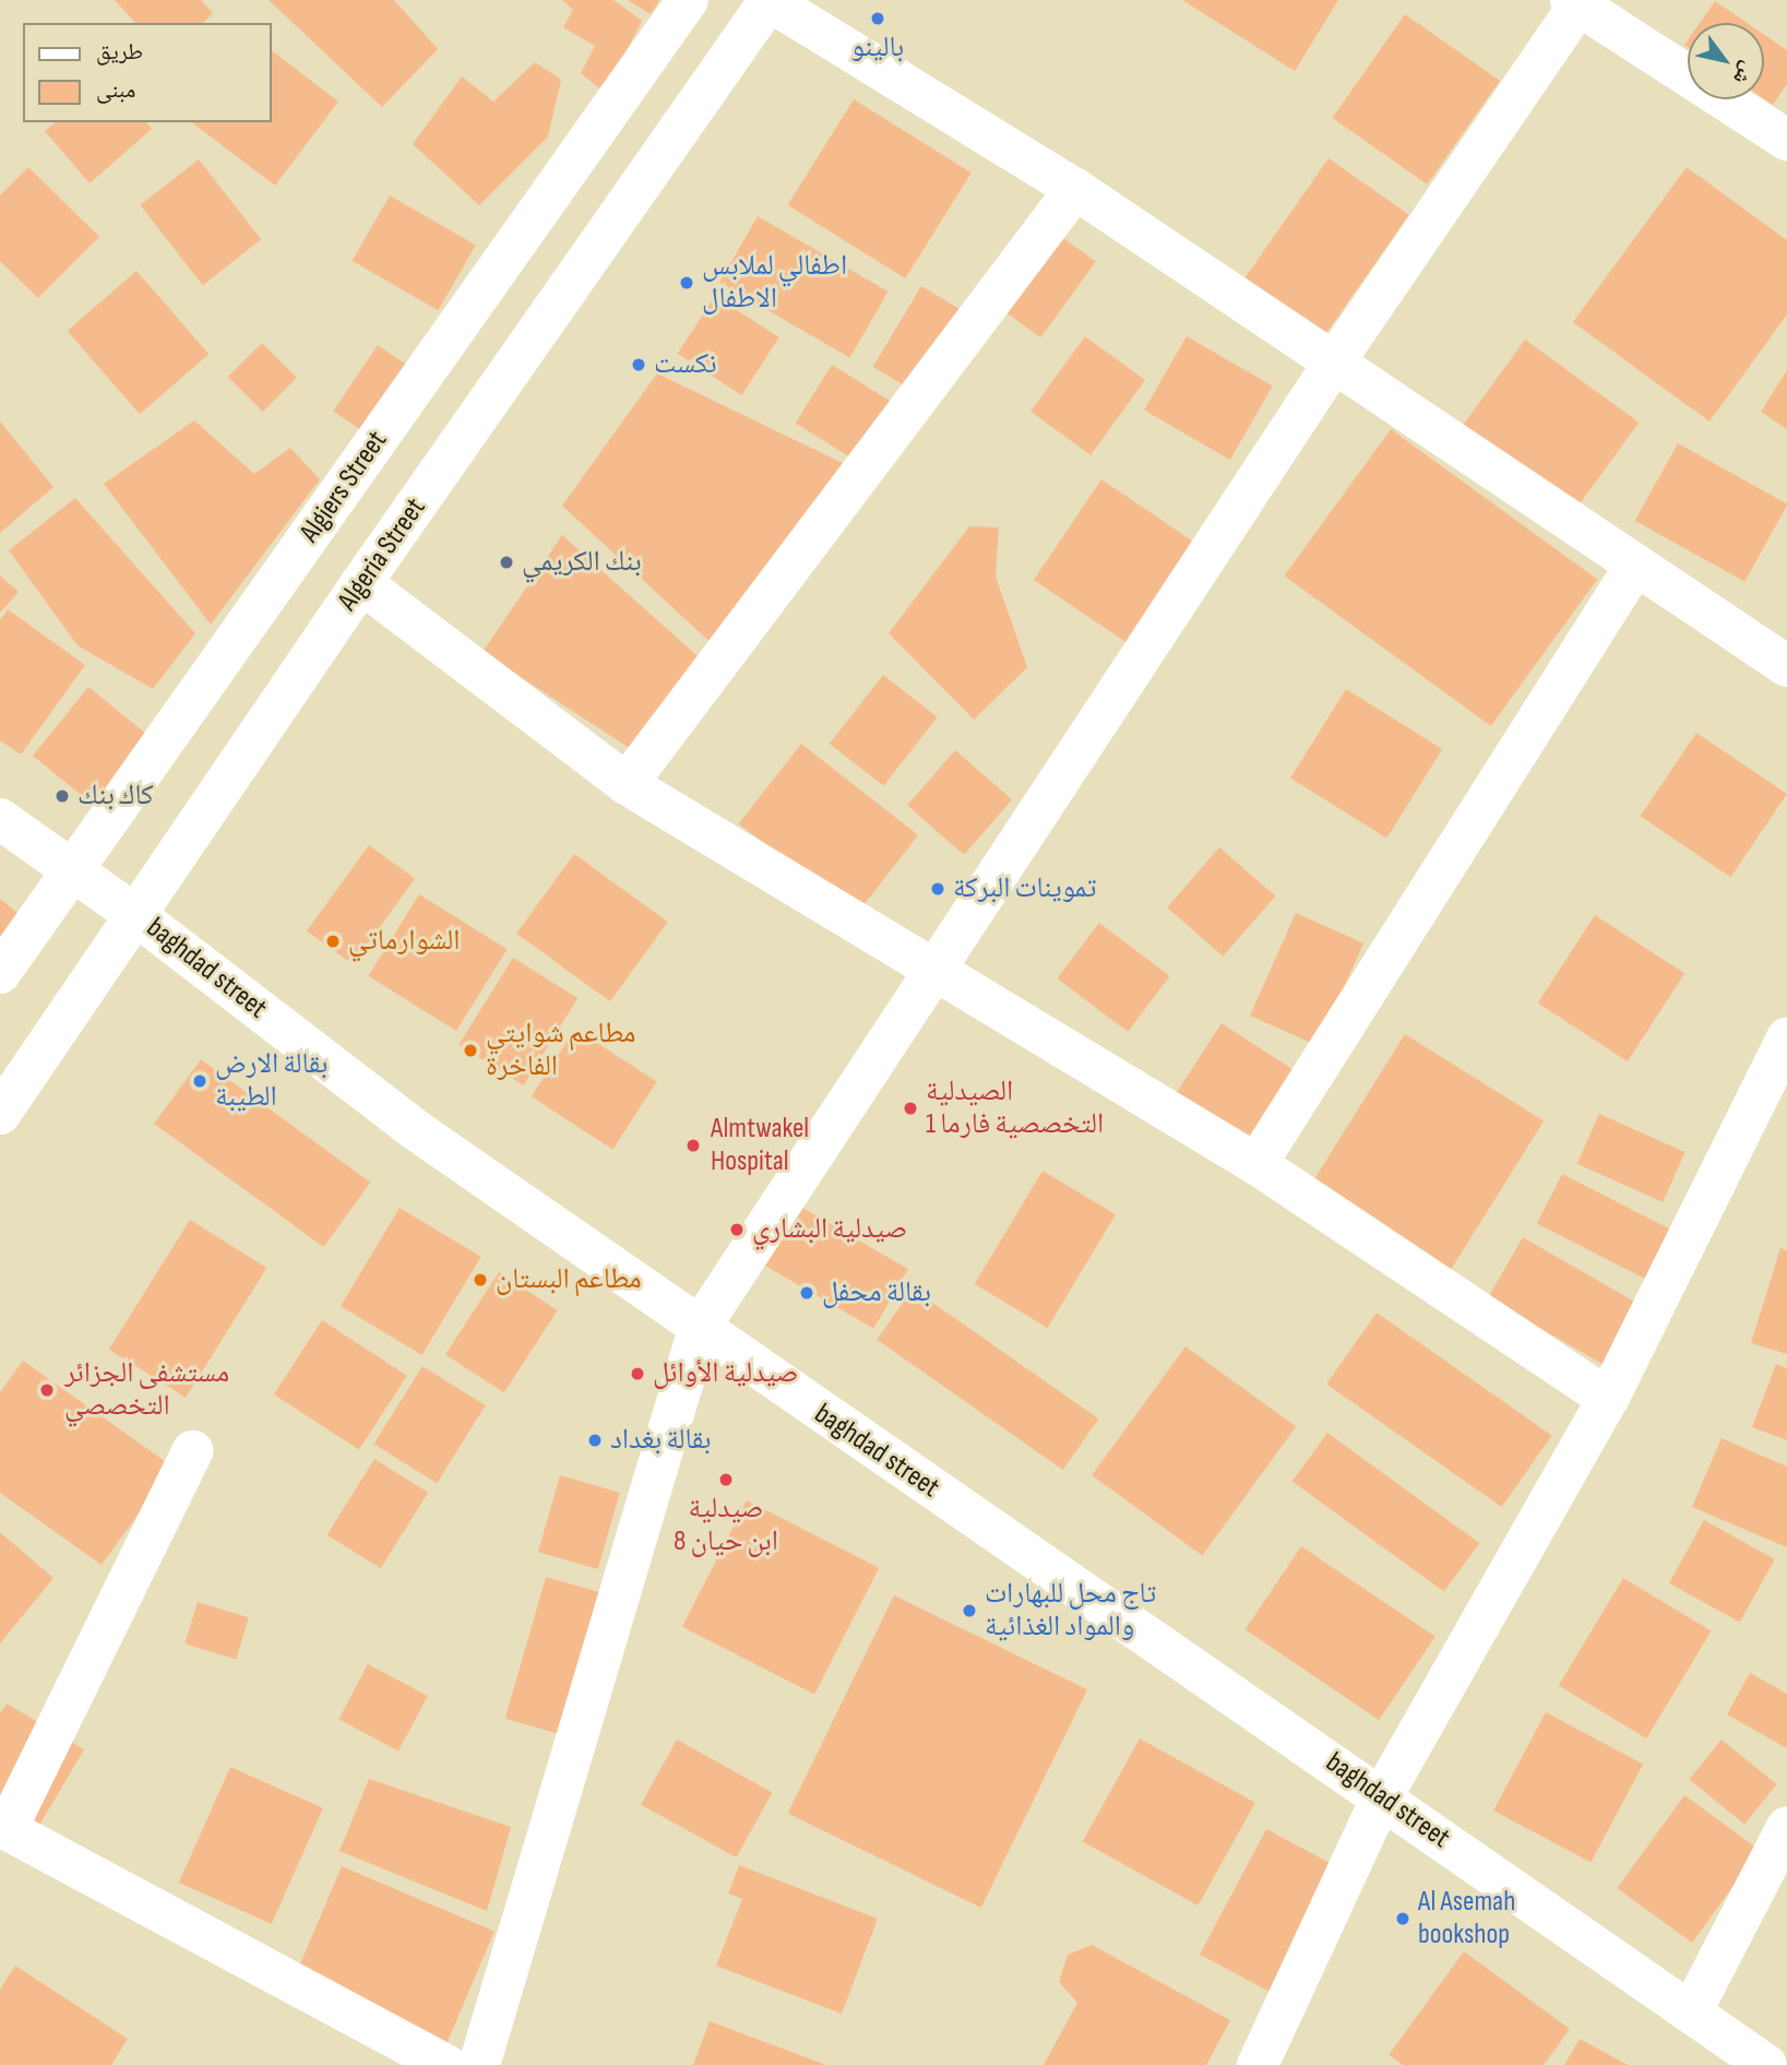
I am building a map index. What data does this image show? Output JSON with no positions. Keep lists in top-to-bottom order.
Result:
{
  "streets": {
    "street": ["Algiers Street", "Algeria Street", "baghdad street"]
  },
  "crossings": [
    ["Algiers Street", "baghdad street"],
    ["Algeria Street", "baghdad street"]
  ],
  "places": [
    "بالينو",
    "اطفالي لملابس الاطفال",
    "نكست",
    "بنك الكريمي",
    "كاك بنك",
    "تموينات البركة",
    "الشوارماتي",
    "مطاعم شوايتي الفاخرة",
    "بقالة الارض الطيبة",
    "الصيدلية التخصصية فارما 1",
    "Almtwakel Hospital",
    "صيدلية البشاري",
    "مطاعم البستان",
    "بقالة محفل",
    "صيدلية الأوائل",
    "مستشفى الجزائر التخصصي",
    "بقالة بغداد",
    "صيدلية ابن حيان 8",
    "تاج محل للبهارات والمواد الغذائية",
    "Al Asemah bookshop"
  ],
  "legend": ["طريق", "مبنى"],
  "north": "bottom right"
}
